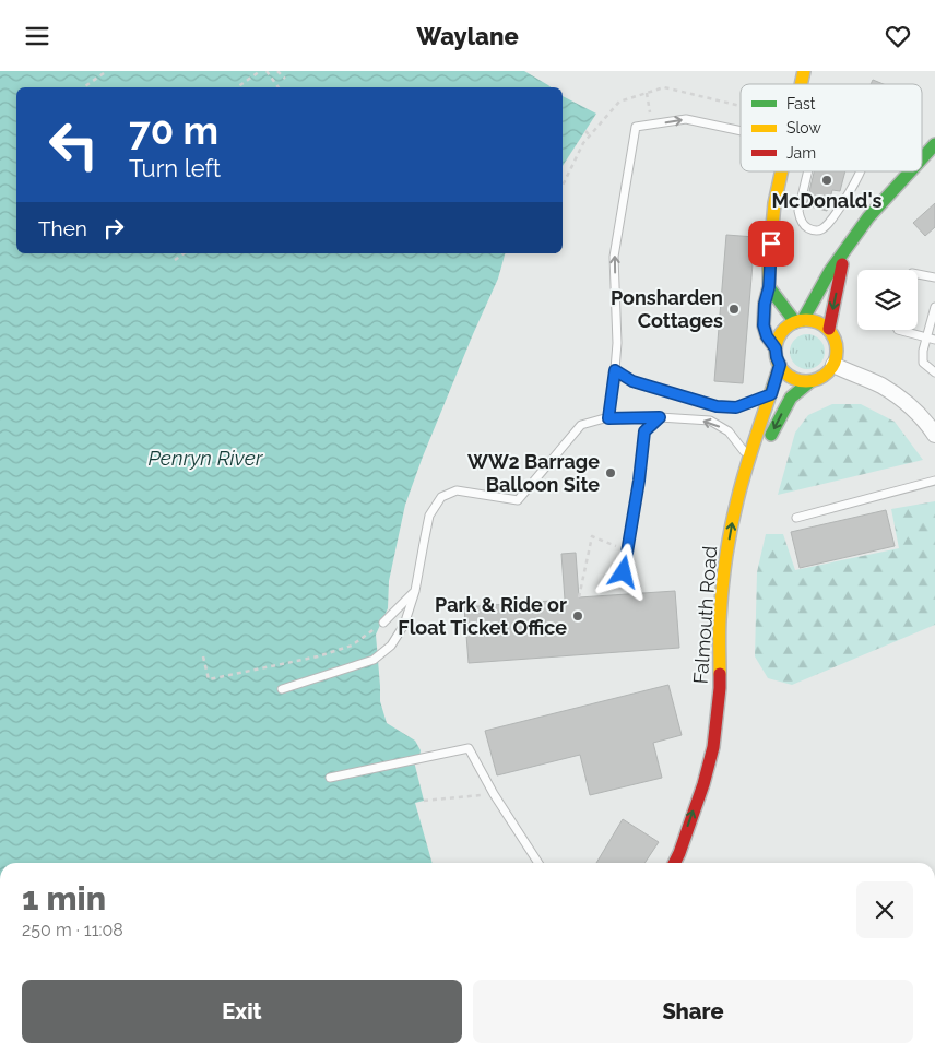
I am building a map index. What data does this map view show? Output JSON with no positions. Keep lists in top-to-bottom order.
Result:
{
  "streets": {
    "main road": ["Falmouth Road"]
  },
  "one_way": ["Falmouth Road"],
  "water": ["Penryn River"],
  "places": [
    "McDonald's",
    "Ponsharden Cottages",
    "WW2 Barrage Balloon Site",
    "Park & Ride or Float Ticket Office"
  ],
  "legend": ["Fast", "Slow", "Jam"],
  "page": {
    "header": "Waylane",
    "turn": ["70 m", "Turn left"],
    "then": "Then",
    "heading": ["1 min", "250 m · 11:08"],
    "buttons": ["Exit", "Share"]
  }
}
